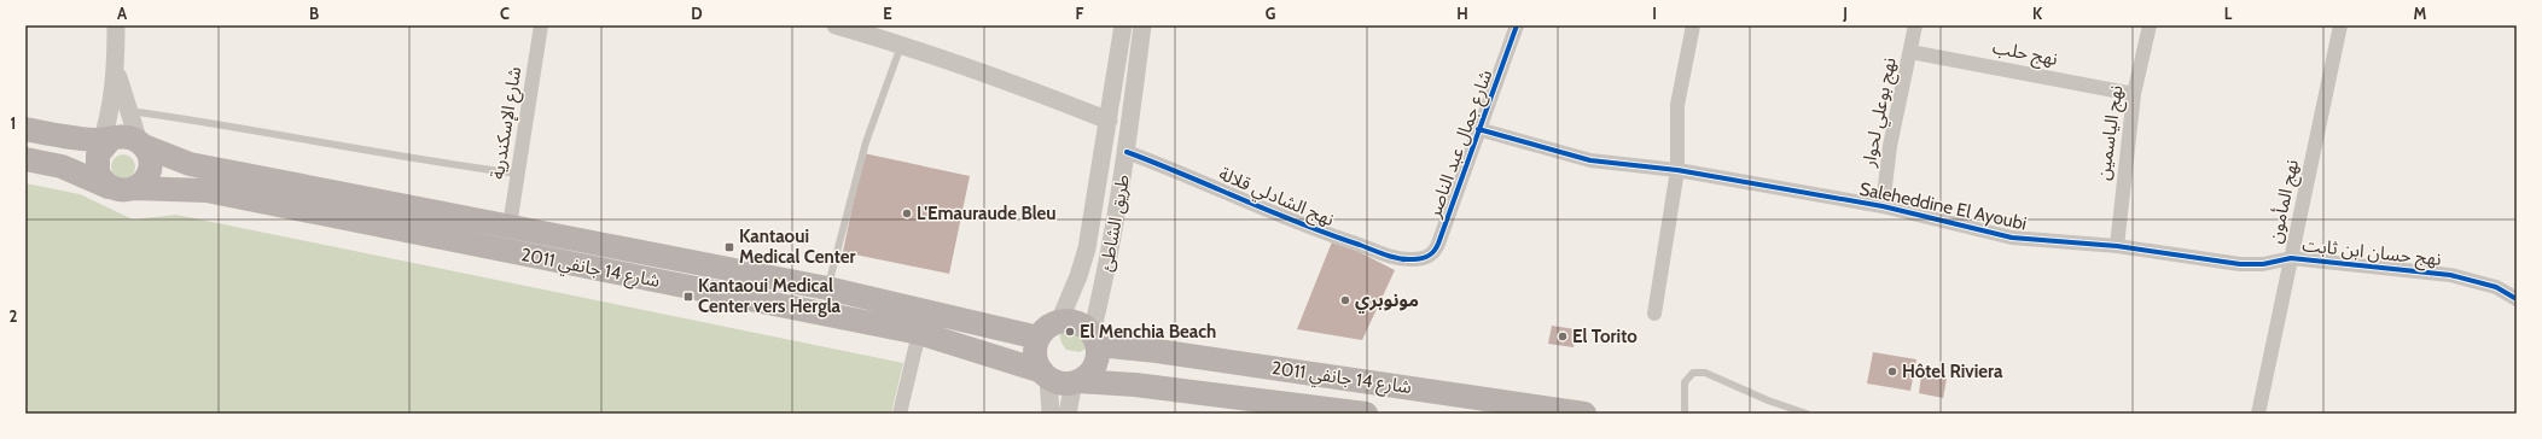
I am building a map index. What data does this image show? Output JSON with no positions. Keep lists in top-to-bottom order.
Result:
{
  "streets": {
    "main road": ["شارع 14 جانفي 2011"],
    "street": [
      "نهج حلب",
      "نهج بوعلي لحوار",
      "شارع الإسكندرية",
      "نهج الياسمين",
      "شارع جمال عبد الناصر",
      "نهج الشادلي قلالة",
      "نهج المأمون",
      "Saleheddine El Ayoubi",
      "طريق الشاطئ",
      "نهج حسان ابن ثابت"
    ]
  },
  "crossings": [
    ["نهج حلب", "نهج بوعلي لحوار"],
    ["نهج حلب", "نهج الياسمين"],
    ["نهج بوعلي لحوار", "Saleheddine El Ayoubi"],
    ["شارع الإسكندرية", "شارع 14 جانفي 2011"],
    ["نهج الياسمين", "Saleheddine El Ayoubi"],
    ["شارع جمال عبد الناصر", "نهج الشادلي قلالة"],
    ["شارع جمال عبد الناصر", "Saleheddine El Ayoubi"],
    ["نهج الشادلي قلالة", "طريق الشاطئ"],
    ["نهج المأمون", "Saleheddine El Ayoubi"],
    ["نهج المأمون", "نهج حسان ابن ثابت"],
    ["Saleheddine El Ayoubi", "نهج حسان ابن ثابت"],
    ["طريق الشاطئ", "شارع 14 جانفي 2011"]
  ],
  "places": {
    "other": [
      "L'Emauraude Bleu",
      "مونوبري",
      "El Menchia Beach",
      "El Torito",
      "Hôtel Riviera"
    ],
    "transit": ["Kantaoui Medical Center", "Kantaoui Medical Center vers Hergla"]
  },
  "grid": {
    "columns": [
      "A",
      "B",
      "C",
      "D",
      "E",
      "F",
      "G",
      "H",
      "I",
      "J",
      "K",
      "L",
      "M"
    ],
    "rows": ["1", "2"]
  }
}
